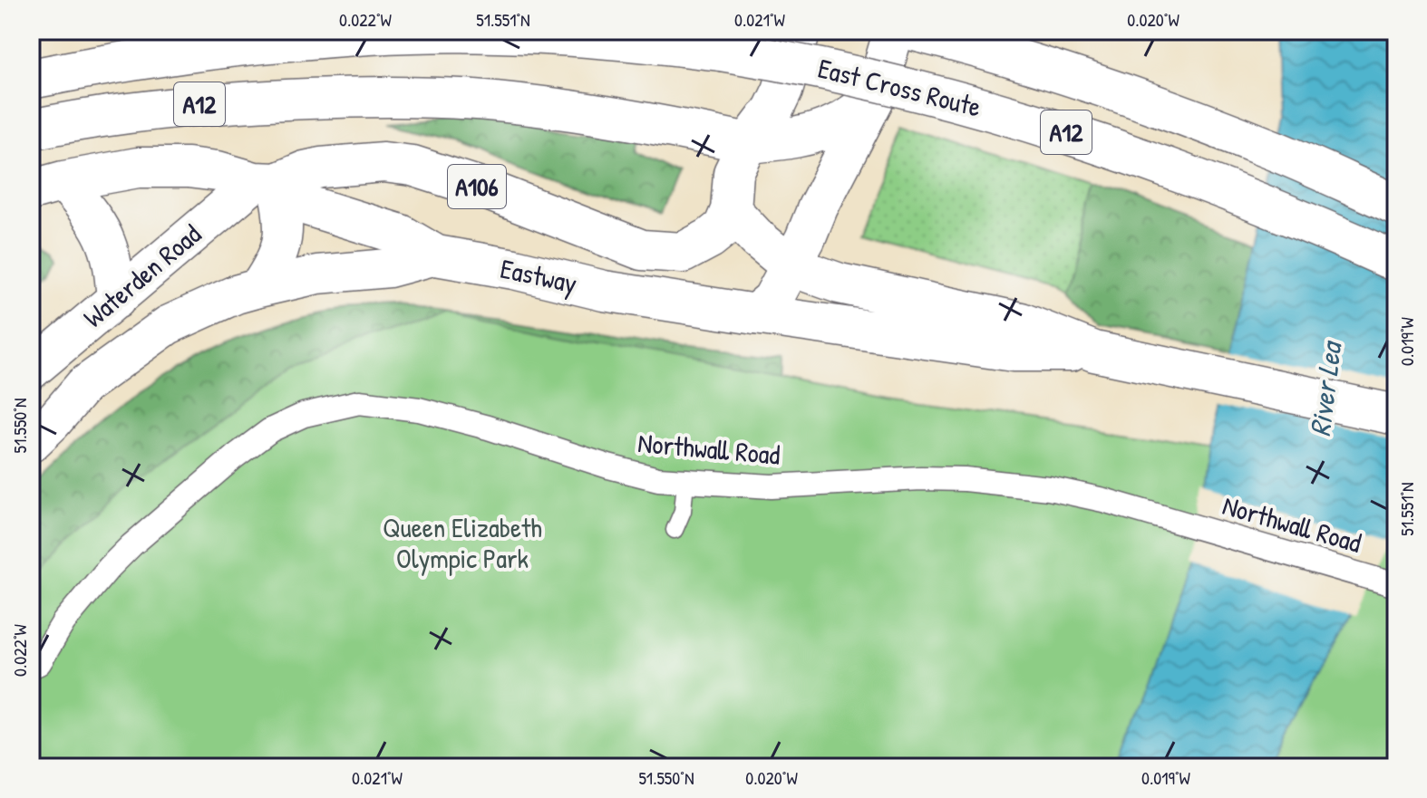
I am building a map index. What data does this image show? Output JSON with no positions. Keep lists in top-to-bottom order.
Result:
{
  "streets": {
    "main road": [
      "East Cross Route",
      "A12",
      "A106",
      "Eastway"
    ],
    "street": ["Waterden Road", "Northwall Road"]
  },
  "crossings": [
    ["Waterden Road", "Eastway"]
  ],
  "water": ["River Lea"],
  "parks": ["Queen Elizabeth Olympic Park"],
  "coordinates": [
    "0.022°W",
    "51.551°N",
    "0.021°W",
    "0.020°W",
    "0.019°W",
    "51.550°N"
  ]
}
